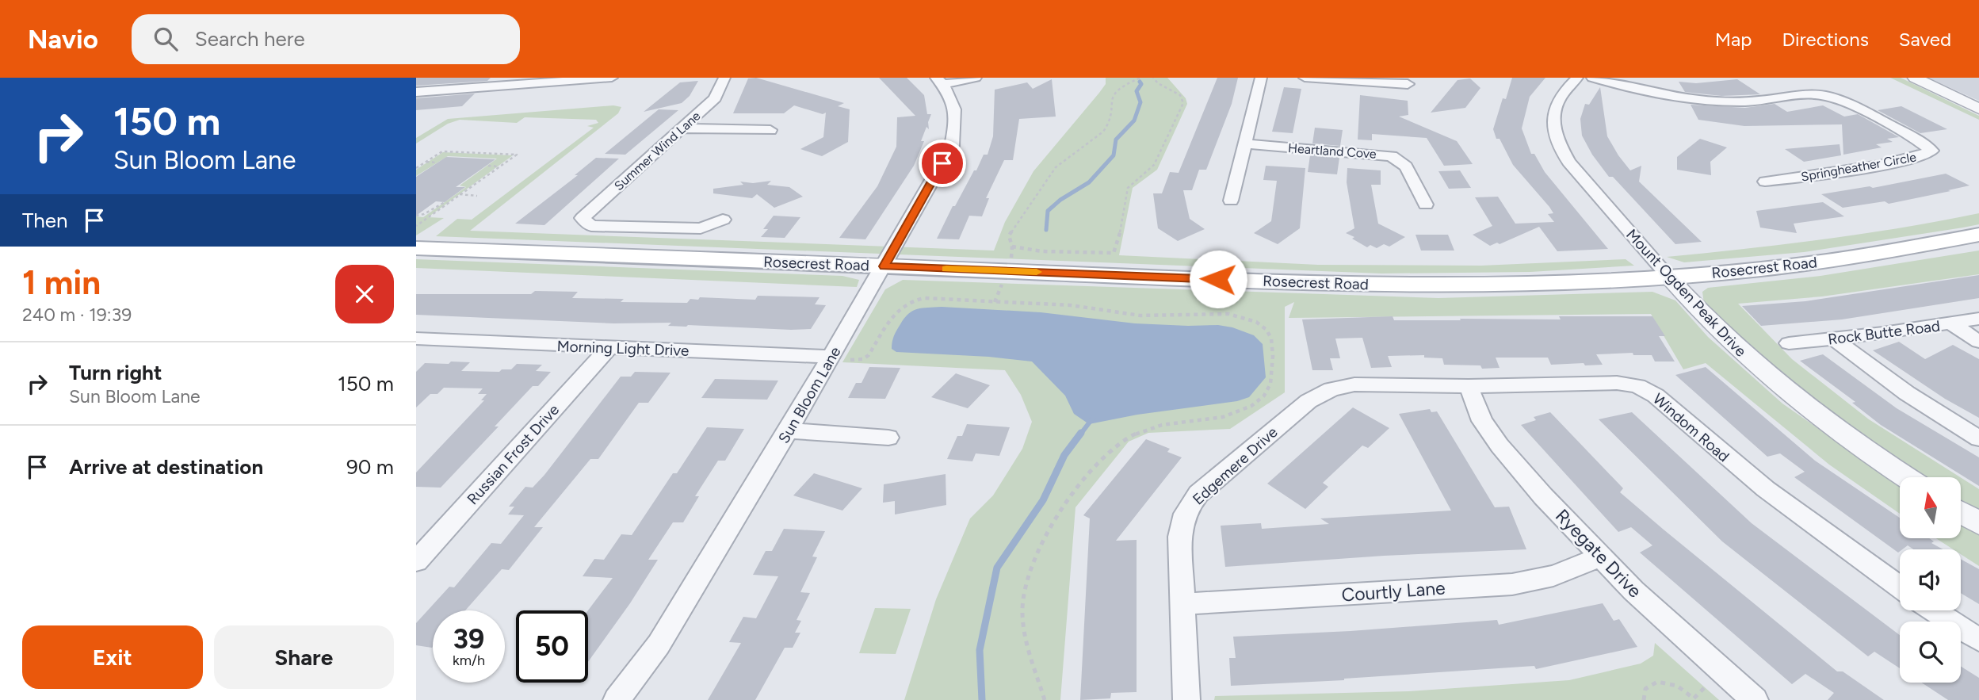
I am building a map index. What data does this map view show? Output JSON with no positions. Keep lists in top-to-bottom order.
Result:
{
  "streets": {
    "main road": ["Rosecrest Road"],
    "street": [
      "Summer Wind Lane",
      "Heartland Cove",
      "Springheather Circle",
      "Mount Ogden Peak Drive",
      "Rock Butte Road",
      "Morning Light Drive",
      "Sun Bloom Lane",
      "Windom Road",
      "Russian Frost Drive",
      "Edgemere Drive",
      "Ryegate Drive",
      "Courtly Lane"
    ]
  },
  "crossings": [
    ["Rosecrest Road", "Mount Ogden Peak Drive"],
    ["Rosecrest Road", "Sun Bloom Lane"],
    ["Morning Light Drive", "Sun Bloom Lane"],
    ["Morning Light Drive", "Russian Frost Drive"],
    ["Windom Road", "Edgemere Drive"],
    ["Windom Road", "Ryegate Drive"],
    ["Edgemere Drive", "Courtly Lane"],
    ["Ryegate Drive", "Courtly Lane"]
  ],
  "north": "top",
  "page": {
    "header": "Navio",
    "search": "Search here",
    "nav": ["Map", "Directions", "Saved"],
    "turn": ["150 m", "Sun Bloom Lane"],
    "then": "Then",
    "heading": ["1 min", "240 m · 19:39"],
    "list": [
      {
        "name": "Turn right",
        "note": "Sun Bloom Lane",
        "value": "150 m"
      },
      {
        "name": "Arrive at destination",
        "value": "90 m"
      }
    ],
    "speed": "39 km/h",
    "limit": "50",
    "buttons": ["Exit", "Share"]
  }
}
